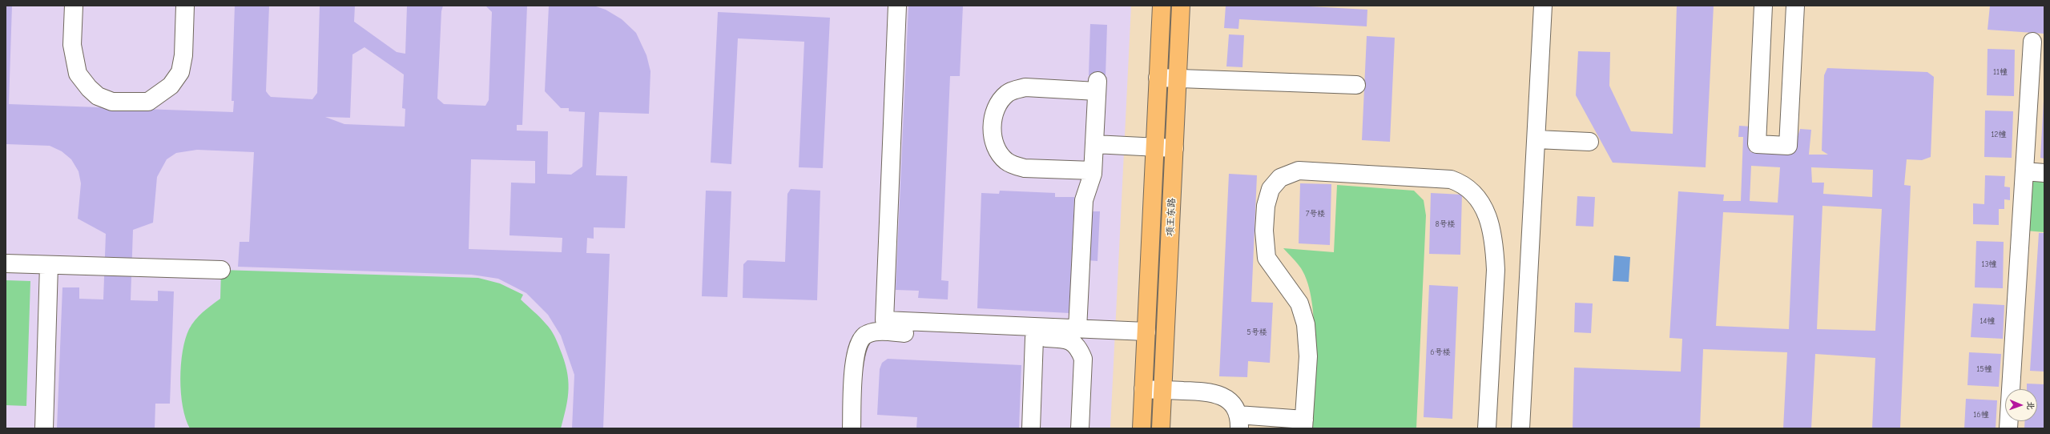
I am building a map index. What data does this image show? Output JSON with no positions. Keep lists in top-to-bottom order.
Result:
{
  "streets": {
    "main road": ["项王东路"]
  },
  "house_numbers": [
    "11幢",
    "12幢",
    "7号楼",
    "8号楼",
    "13幢",
    "14幢",
    "5号楼",
    "6号楼",
    "15幢",
    "16幢"
  ],
  "north": "right"
}
